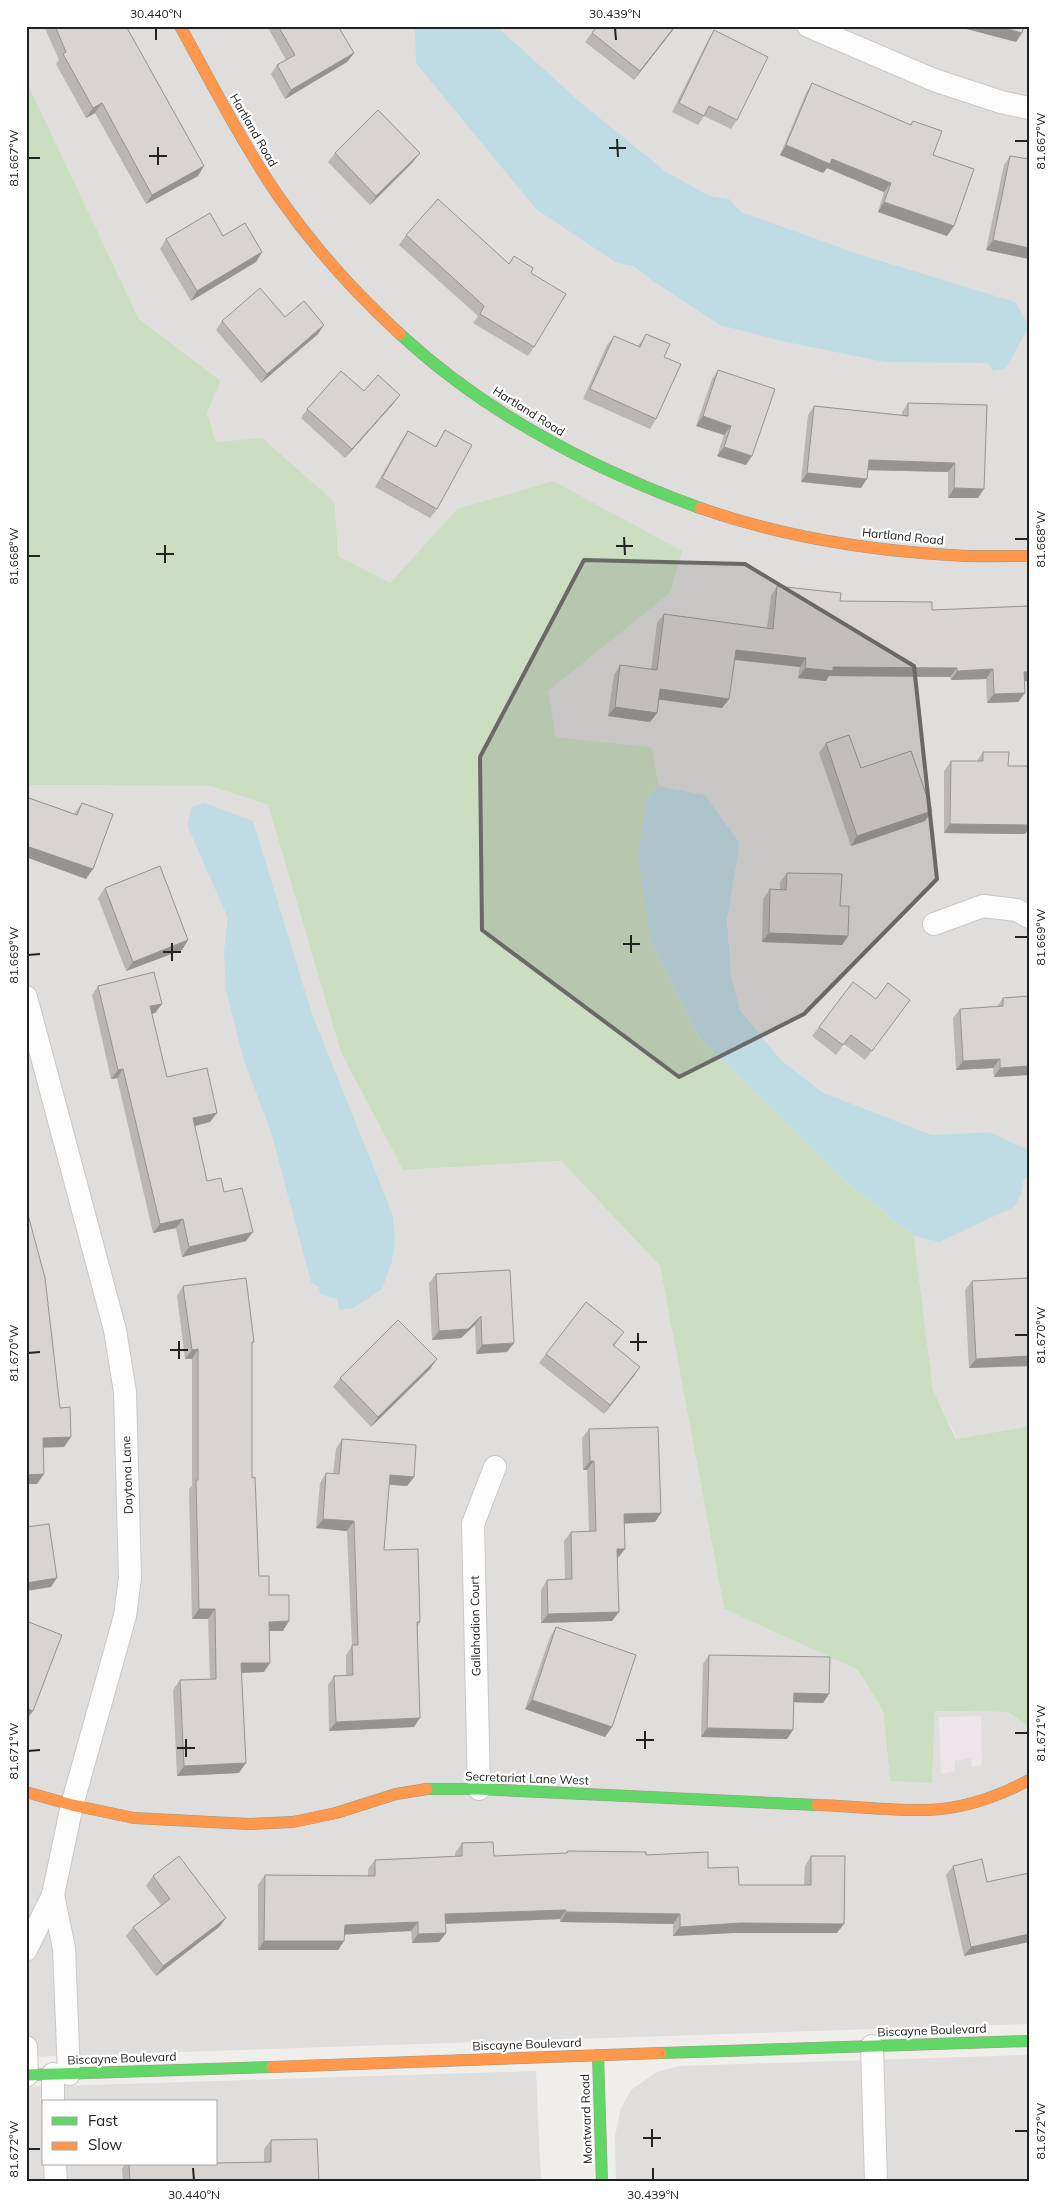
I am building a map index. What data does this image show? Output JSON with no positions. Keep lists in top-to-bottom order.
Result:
{
  "streets": {
    "street": [
      "Hartland Road",
      "Daytona Lane",
      "Gallahadion Court",
      "Secretariat Lane West",
      "Biscayne Boulevard",
      "Montward Road"
    ]
  },
  "crossings": [
    ["Daytona Lane", "Secretariat Lane West"],
    ["Gallahadion Court", "Secretariat Lane West"],
    ["Biscayne Boulevard", "Montward Road"]
  ],
  "legend": ["Fast", "Slow"],
  "coordinates": [
    "30.440°N",
    "30.439°N",
    "81.667°W",
    "81.668°W",
    "81.669°W",
    "81.670°W",
    "81.671°W",
    "81.672°W"
  ]
}
